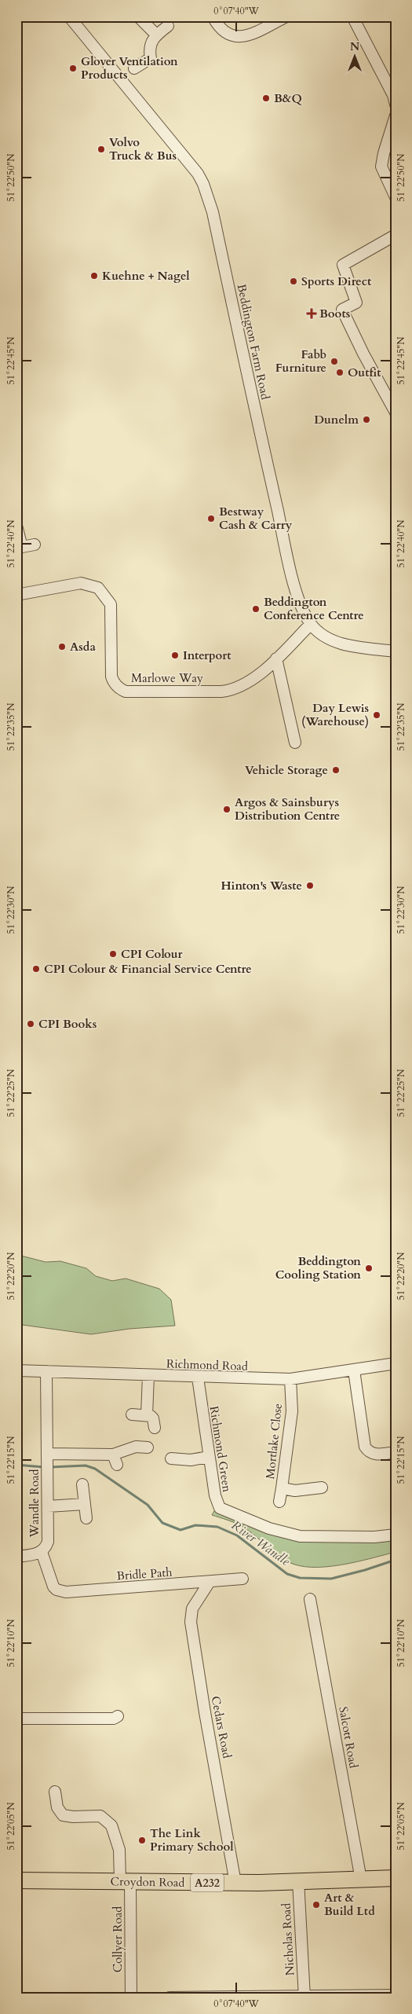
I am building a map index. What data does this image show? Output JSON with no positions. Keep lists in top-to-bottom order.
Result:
{
  "streets": {
    "highway": ["Croydon Road", "A232"],
    "street": [
      "Beddington Farm Road",
      "Marlowe Way",
      "Richmond Road",
      "Mortlake Close",
      "Richmond Green",
      "Wandle Road",
      "Bridle Path",
      "Cedars Road",
      "Salcott Road",
      "Collyer Road",
      "Nicholas Road"
    ]
  },
  "crossings": [
    ["Beddington Farm Road", "Marlowe Way"],
    ["Richmond Road", "Mortlake Close"],
    ["Richmond Road", "Richmond Green"],
    ["Richmond Road", "Wandle Road"],
    ["Wandle Road", "Bridle Path"],
    ["Bridle Path", "Cedars Road"],
    ["Cedars Road", "Croydon Road"],
    ["Salcott Road", "Croydon Road"],
    ["Croydon Road", "Collyer Road"],
    ["Croydon Road", "Nicholas Road"]
  ],
  "water": ["River Wandle"],
  "places": {
    "other": [
      "Glover Ventilation Products",
      "B&Q",
      "Volvo Truck & Bus",
      "Kuehne + Nagel",
      "Sports Direct",
      "Fabb Furniture",
      "Outfit",
      "Dunelm",
      "Bestway Cash & Carry",
      "Beddington Conference Centre",
      "Asda",
      "Interport",
      "Day Lewis (Warehouse)",
      "Vehicle Storage",
      "Argos & Sainsburys Distribution Centre",
      "Hinton's Waste",
      "CPI Colour",
      "CPI Colour & Financial Service Centre",
      "CPI Books",
      "Beddington Cooling Station",
      "The Link Primary School",
      "Art & Build Ltd"
    ],
    "health": ["Boots"]
  },
  "north": "top",
  "coordinates": [
    "0°07'40\"W",
    "51°22'50\"N",
    "51°22'45\"N",
    "51°22'40\"N",
    "51°22'35\"N",
    "51°22'30\"N",
    "51°22'25\"N",
    "51°22'20\"N",
    "51°22'15\"N",
    "51°22'10\"N",
    "51°22'05\"N"
  ]
}
